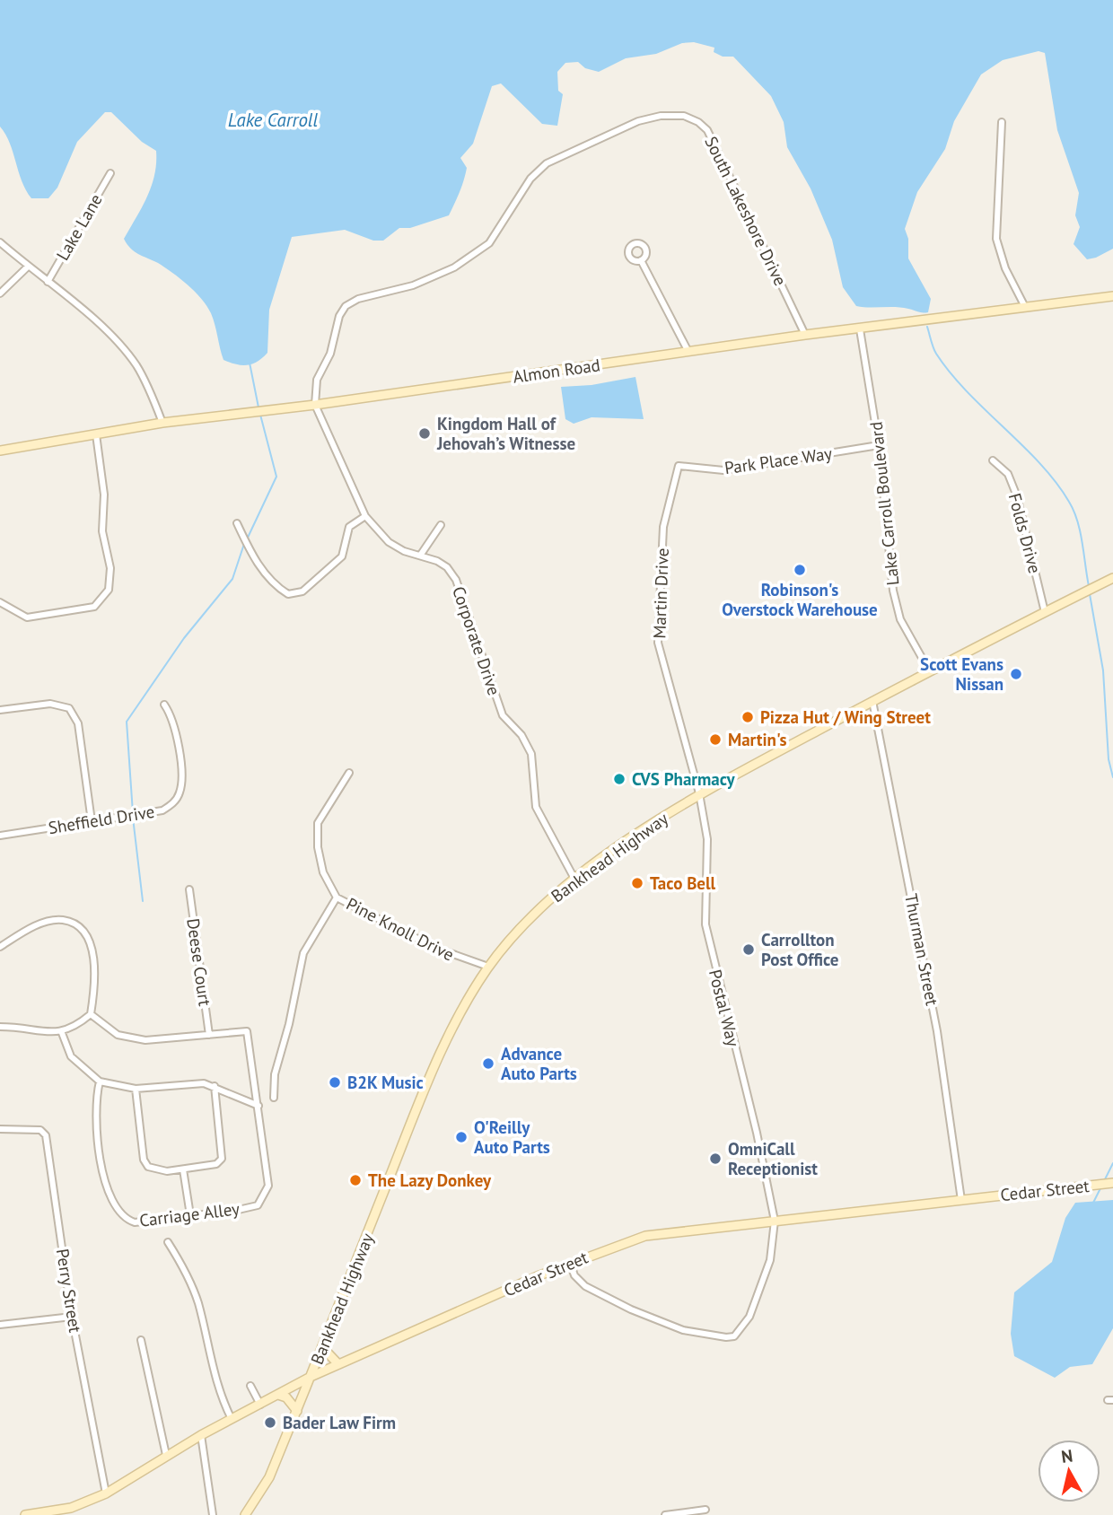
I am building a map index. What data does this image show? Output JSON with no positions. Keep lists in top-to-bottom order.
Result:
{
  "streets": {
    "street": [
      "South Lakeshore Drive",
      "Lake Lane",
      "Almon Road",
      "Park Place Way",
      "Lake Carroll Boulevard",
      "Folds Drive",
      "Martin Drive",
      "Corporate Drive",
      "Sheffield Drive",
      "Bankhead Highway",
      "Pine Knoll Drive",
      "Thurman Street",
      "Deese Court",
      "Postal Way",
      "Cedar Street",
      "Carriage Alley",
      "Perry Street"
    ]
  },
  "crossings": [
    ["South Lakeshore Drive", "Almon Road"],
    ["South Lakeshore Drive", "Corporate Drive"],
    ["Almon Road", "Lake Carroll Boulevard"],
    ["Almon Road", "Corporate Drive"],
    ["Park Place Way", "Lake Carroll Boulevard"],
    ["Park Place Way", "Martin Drive"],
    ["Lake Carroll Boulevard", "Bankhead Highway"],
    ["Folds Drive", "Bankhead Highway"],
    ["Martin Drive", "Bankhead Highway"],
    ["Martin Drive", "Postal Way"],
    ["Corporate Drive", "Bankhead Highway"],
    ["Bankhead Highway", "Pine Knoll Drive"],
    ["Bankhead Highway", "Thurman Street"],
    ["Bankhead Highway", "Postal Way"],
    ["Bankhead Highway", "Cedar Street"],
    ["Thurman Street", "Cedar Street"],
    ["Deese Court", "Carriage Alley"],
    ["Postal Way", "Cedar Street"],
    ["Cedar Street", "Perry Street"]
  ],
  "water": ["Lake Carroll"],
  "places": [
    "Kingdom Hall of Jehovah’s Witnesse",
    "Robinson's Overstock Warehouse",
    "Scott Evans Nissan",
    "Pizza Hut / Wing Street",
    "Martin's",
    "CVS Pharmacy",
    "Taco Bell",
    "Carrollton Post Office",
    "Advance Auto Parts",
    "B2K Music",
    "O'Reilly Auto Parts",
    "OmniCall Receptionist",
    "The Lazy Donkey",
    "Bader Law Firm"
  ],
  "north": "top"
}
